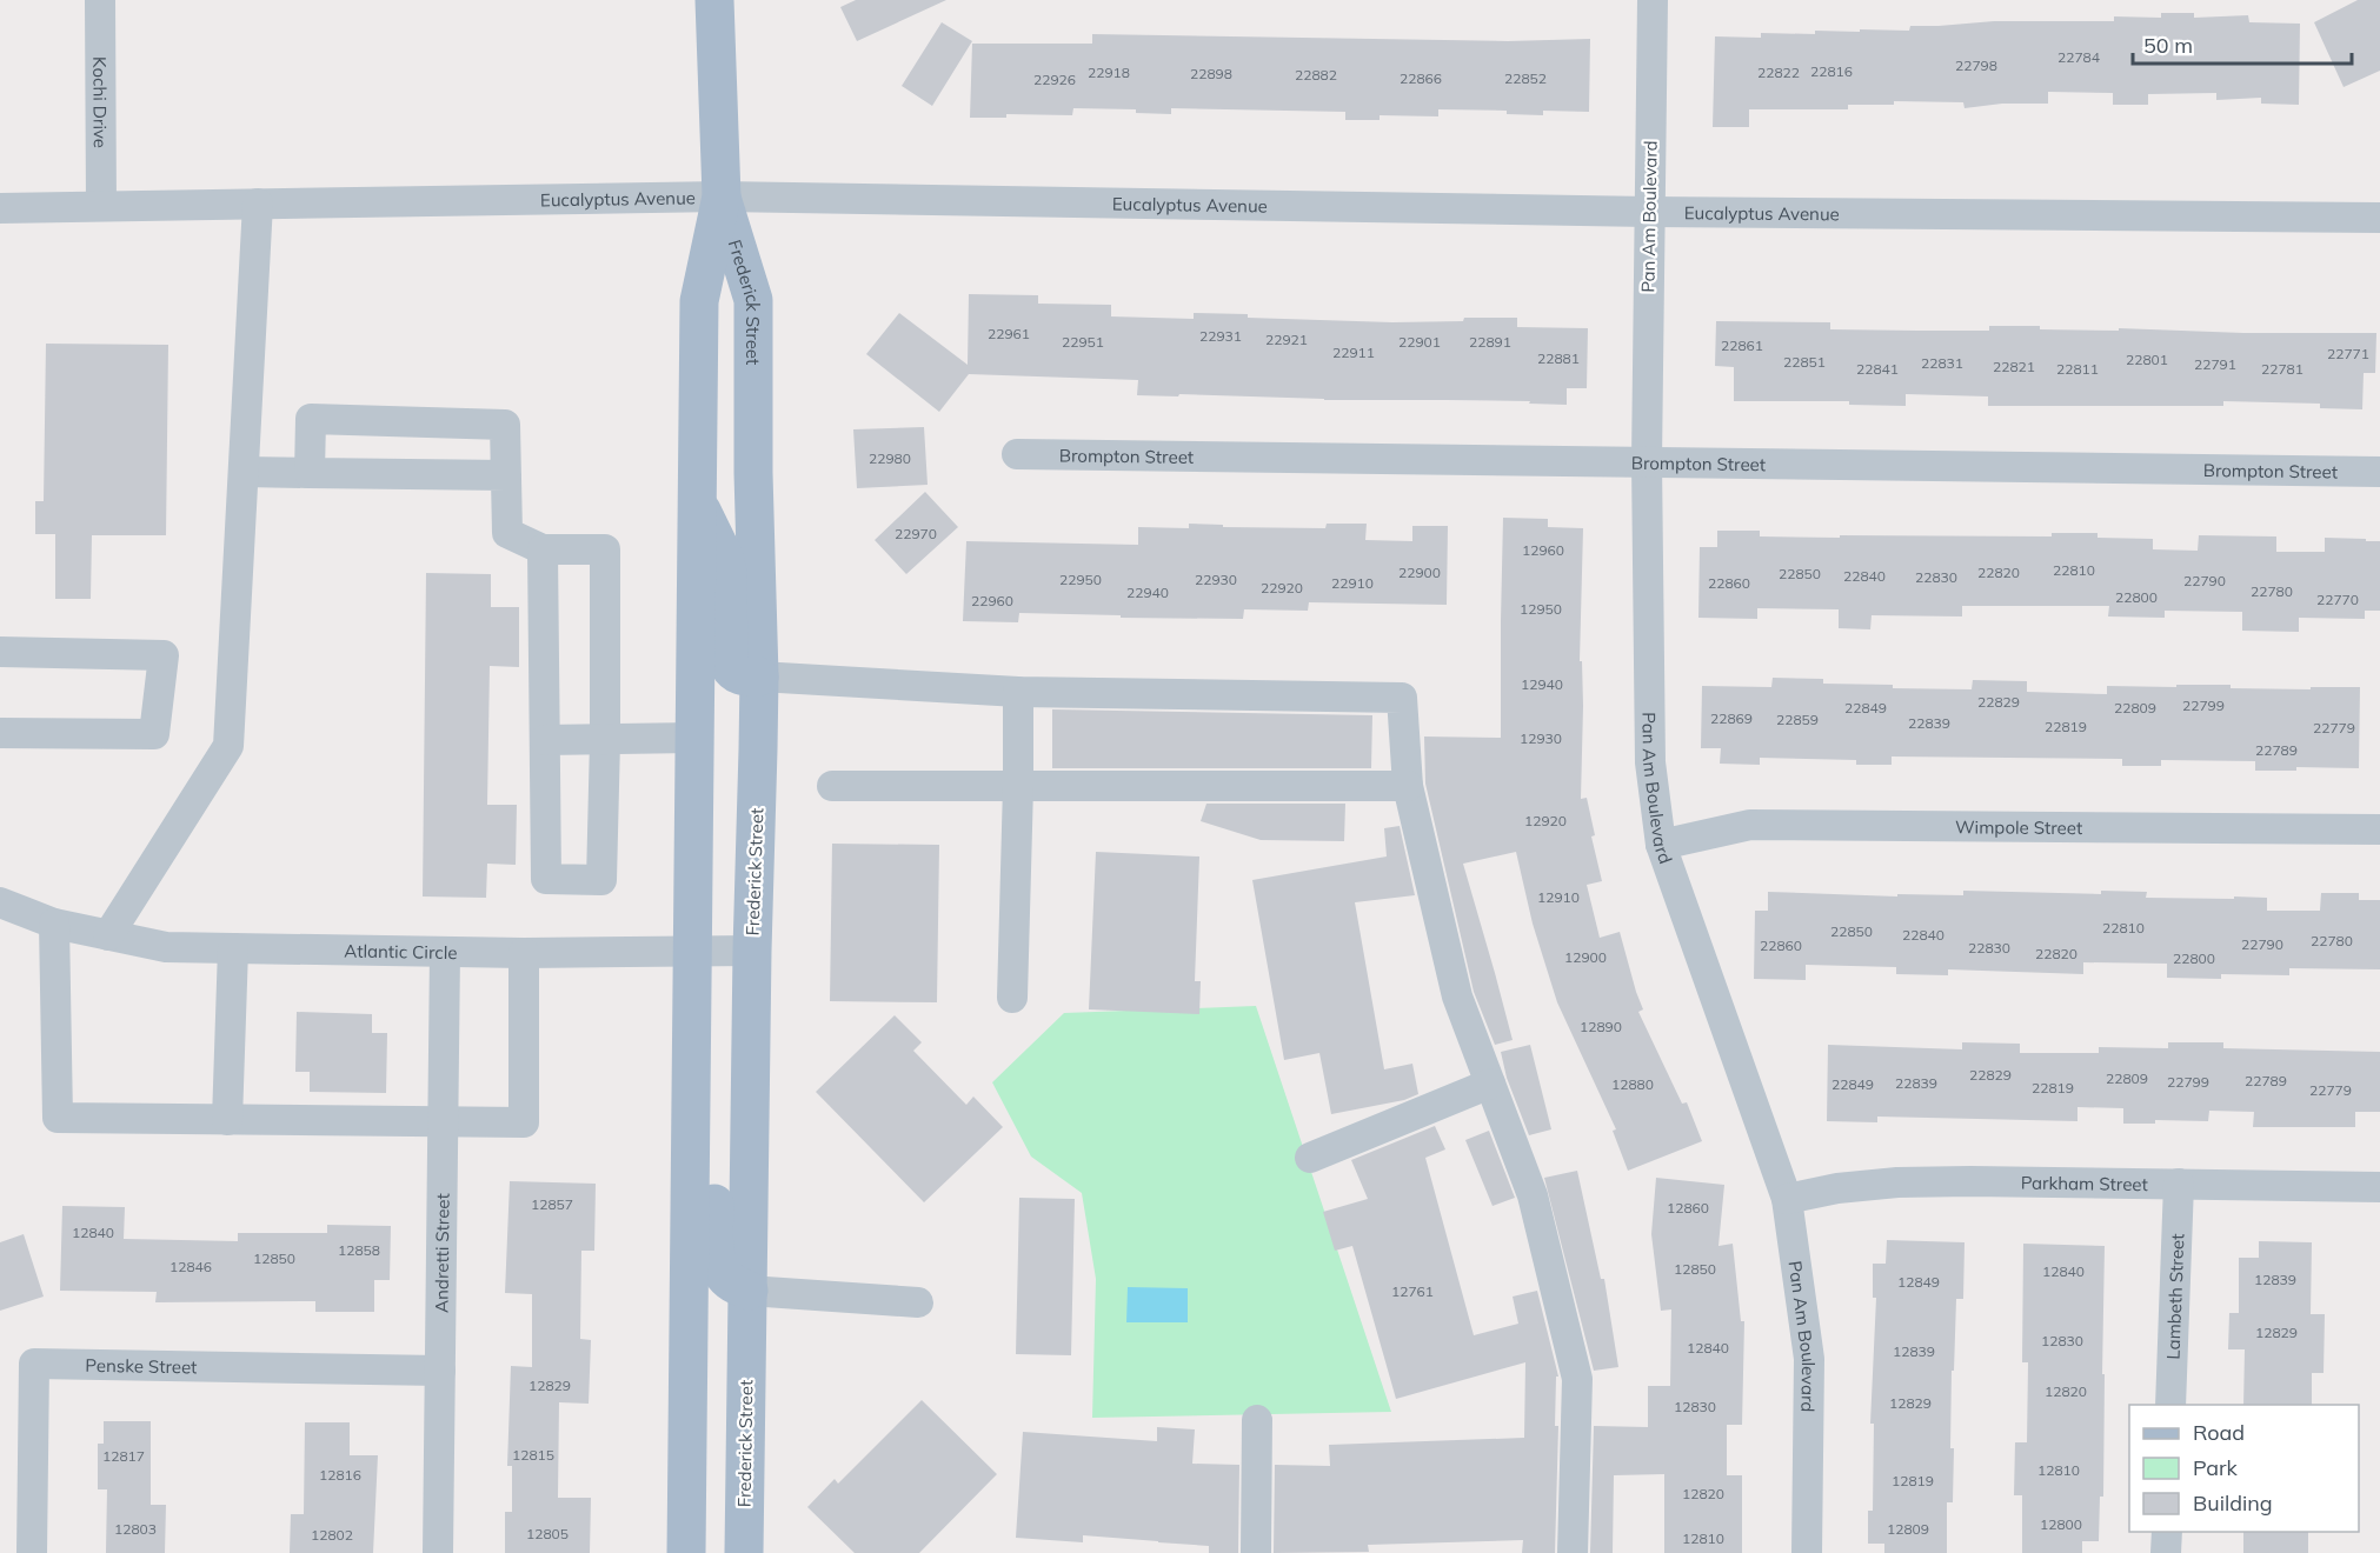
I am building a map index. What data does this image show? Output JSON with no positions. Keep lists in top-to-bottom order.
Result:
{
  "streets": {
    "main road": ["Frederick Street"],
    "street": [
      "Kochi Drive",
      "Eucalyptus Avenue",
      "Pan Am Boulevard",
      "Brompton Street",
      "Wimpole Street",
      "Atlantic Circle",
      "Parkham Street",
      "Andretti Street",
      "Lambeth Street",
      "Penske Street"
    ]
  },
  "crossings": [
    ["Kochi Drive", "Eucalyptus Avenue"],
    ["Eucalyptus Avenue", "Pan Am Boulevard"],
    ["Eucalyptus Avenue", "Frederick Street"],
    ["Pan Am Boulevard", "Brompton Street"],
    ["Pan Am Boulevard", "Wimpole Street"],
    ["Pan Am Boulevard", "Parkham Street"],
    ["Frederick Street", "Atlantic Circle"],
    ["Atlantic Circle", "Andretti Street"],
    ["Parkham Street", "Lambeth Street"],
    ["Andretti Street", "Penske Street"]
  ],
  "house_numbers": [
    "22784",
    "22798",
    "22816",
    "22918",
    "22822",
    "22898",
    "22882",
    "22866",
    "22852",
    "22926",
    "22961",
    "22931",
    "22921",
    "22951",
    "22901",
    "22891",
    "22861",
    "22911",
    "22771",
    "22881",
    "22801",
    "22851",
    "22831",
    "22791",
    "22821",
    "22841",
    "22811",
    "22781",
    "22980",
    "22970",
    "12960",
    "22810",
    "22900",
    "22820",
    "22850",
    "22840",
    "22830",
    "22950",
    "22930",
    "22790",
    "22910",
    "22860",
    "22920",
    "22780",
    "22940",
    "22800",
    "22770",
    "22960",
    "12950",
    "12940",
    "22829",
    "22799",
    "22849",
    "22809",
    "22869",
    "22859",
    "22839",
    "22819",
    "22779",
    "12930",
    "22789",
    "12920",
    "12910",
    "22810",
    "22850",
    "22840",
    "22780",
    "22790",
    "22860",
    "22830",
    "22820",
    "12900",
    "22800",
    "12890",
    "22829",
    "22809",
    "22789",
    "22799",
    "22839",
    "12880",
    "22849",
    "22819",
    "22779",
    "12857",
    "12860",
    "12840",
    "12858",
    "12850",
    "12846",
    "12850",
    "12840",
    "12839",
    "12849",
    "12761",
    "12829",
    "12830",
    "12840",
    "12839",
    "12829",
    "12820",
    "12829",
    "12830",
    "12815",
    "12817",
    "12810",
    "12816",
    "12819",
    "12820",
    "12800",
    "12803",
    "12809",
    "12805",
    "12802",
    "12810"
  ],
  "legend": ["Road", "Park", "Building"],
  "scale_bar": "50 m"
}
